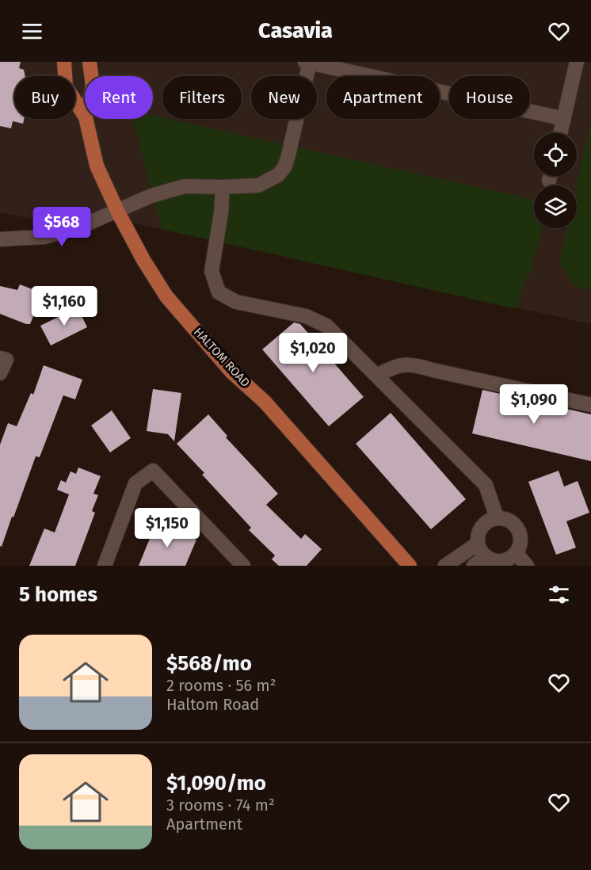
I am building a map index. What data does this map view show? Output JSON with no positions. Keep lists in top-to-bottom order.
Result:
{
  "streets": {
    "main road": ["HALTOM ROAD"]
  },
  "page": {
    "header": "Casavia",
    "chip": [
      "Buy",
      "Rent",
      "Filters",
      "New",
      "Apartment",
      "House"
    ],
    "price": [
      "$568",
      "$1,160",
      "$1,020",
      "$1,090",
      "$1,150"
    ],
    "heading": "5 homes",
    "list": [
      {
        "name": "$568/mo",
        "note": "2 rooms · 56 m² · Haltom Road"
      },
      {
        "name": "$1,090/mo",
        "note": "3 rooms · 74 m² · Apartment"
      }
    ]
  }
}
